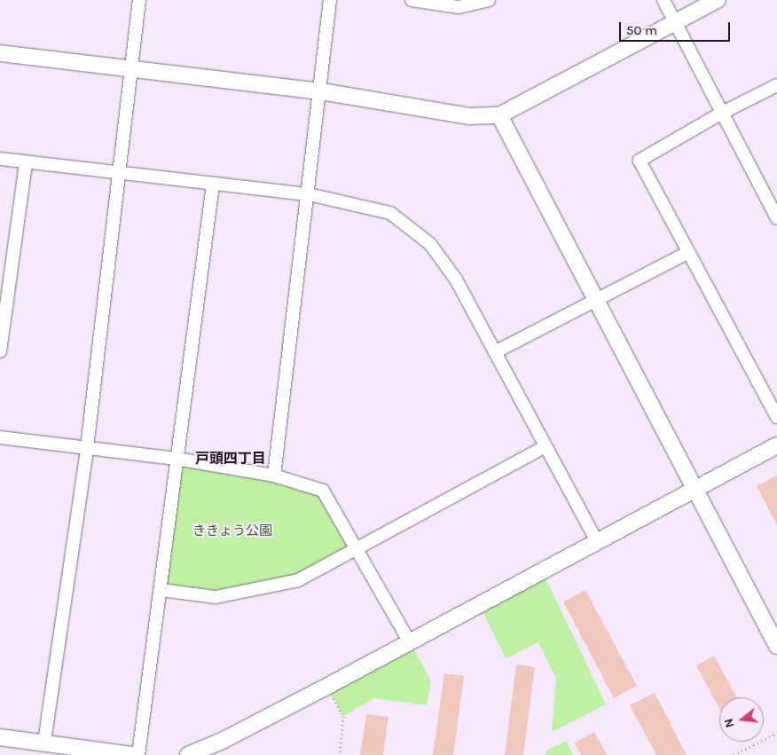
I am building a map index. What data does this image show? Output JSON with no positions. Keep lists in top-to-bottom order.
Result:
{
  "districts": ["戸頭四丁目"],
  "parks": ["ききょう公園"],
  "scale_bar": "50 m",
  "north": "left"
}
